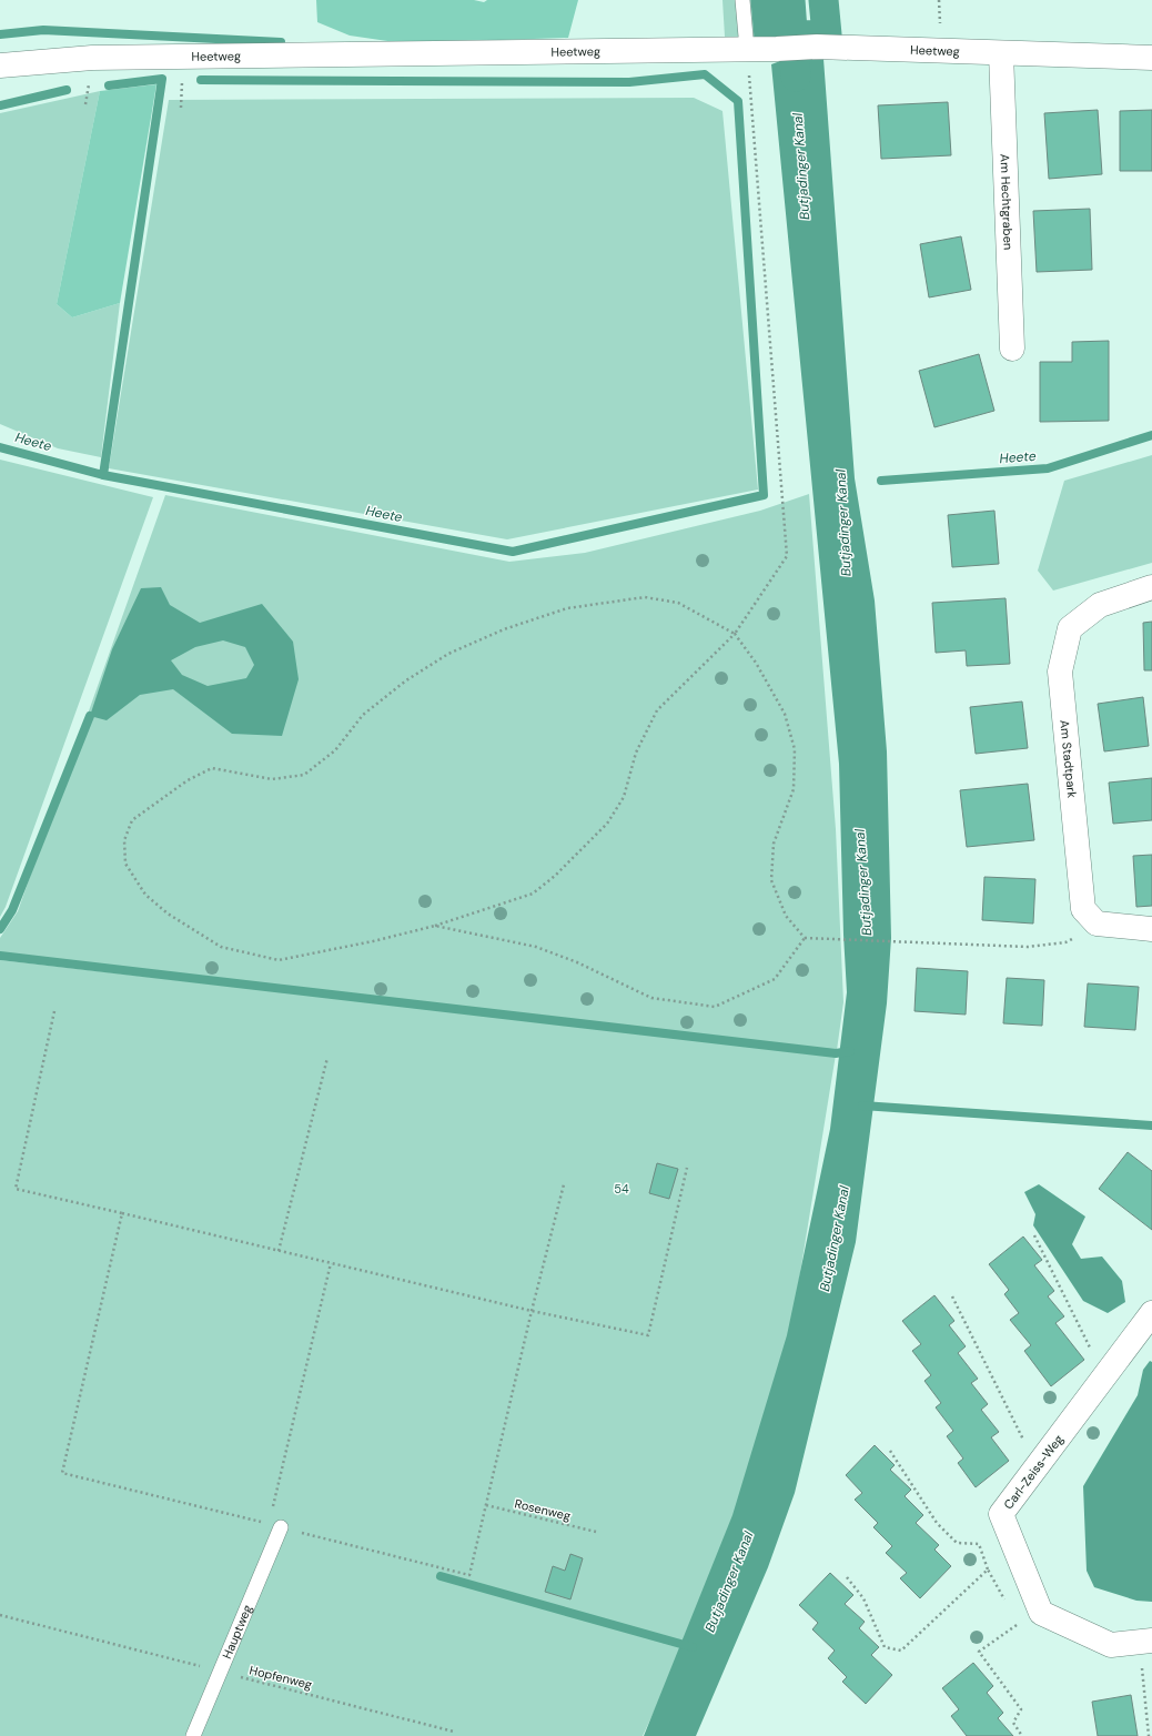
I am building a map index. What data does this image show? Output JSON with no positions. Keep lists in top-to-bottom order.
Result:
{
  "streets": {
    "street": [
      "Heetweg",
      "Am Hechtgraben",
      "Am Stadtpark",
      "Carl-Zeiss-Weg"
    ],
    "lane": ["Hauptweg"],
    "path": ["Rosenweg", "Hopfenweg"]
  },
  "crossings": [
    ["Heetweg", "Am Hechtgraben"],
    ["Hauptweg", "Hopfenweg"]
  ],
  "water": ["Butjadinger Kanal", "Heete"],
  "parks": ["54"]
}
